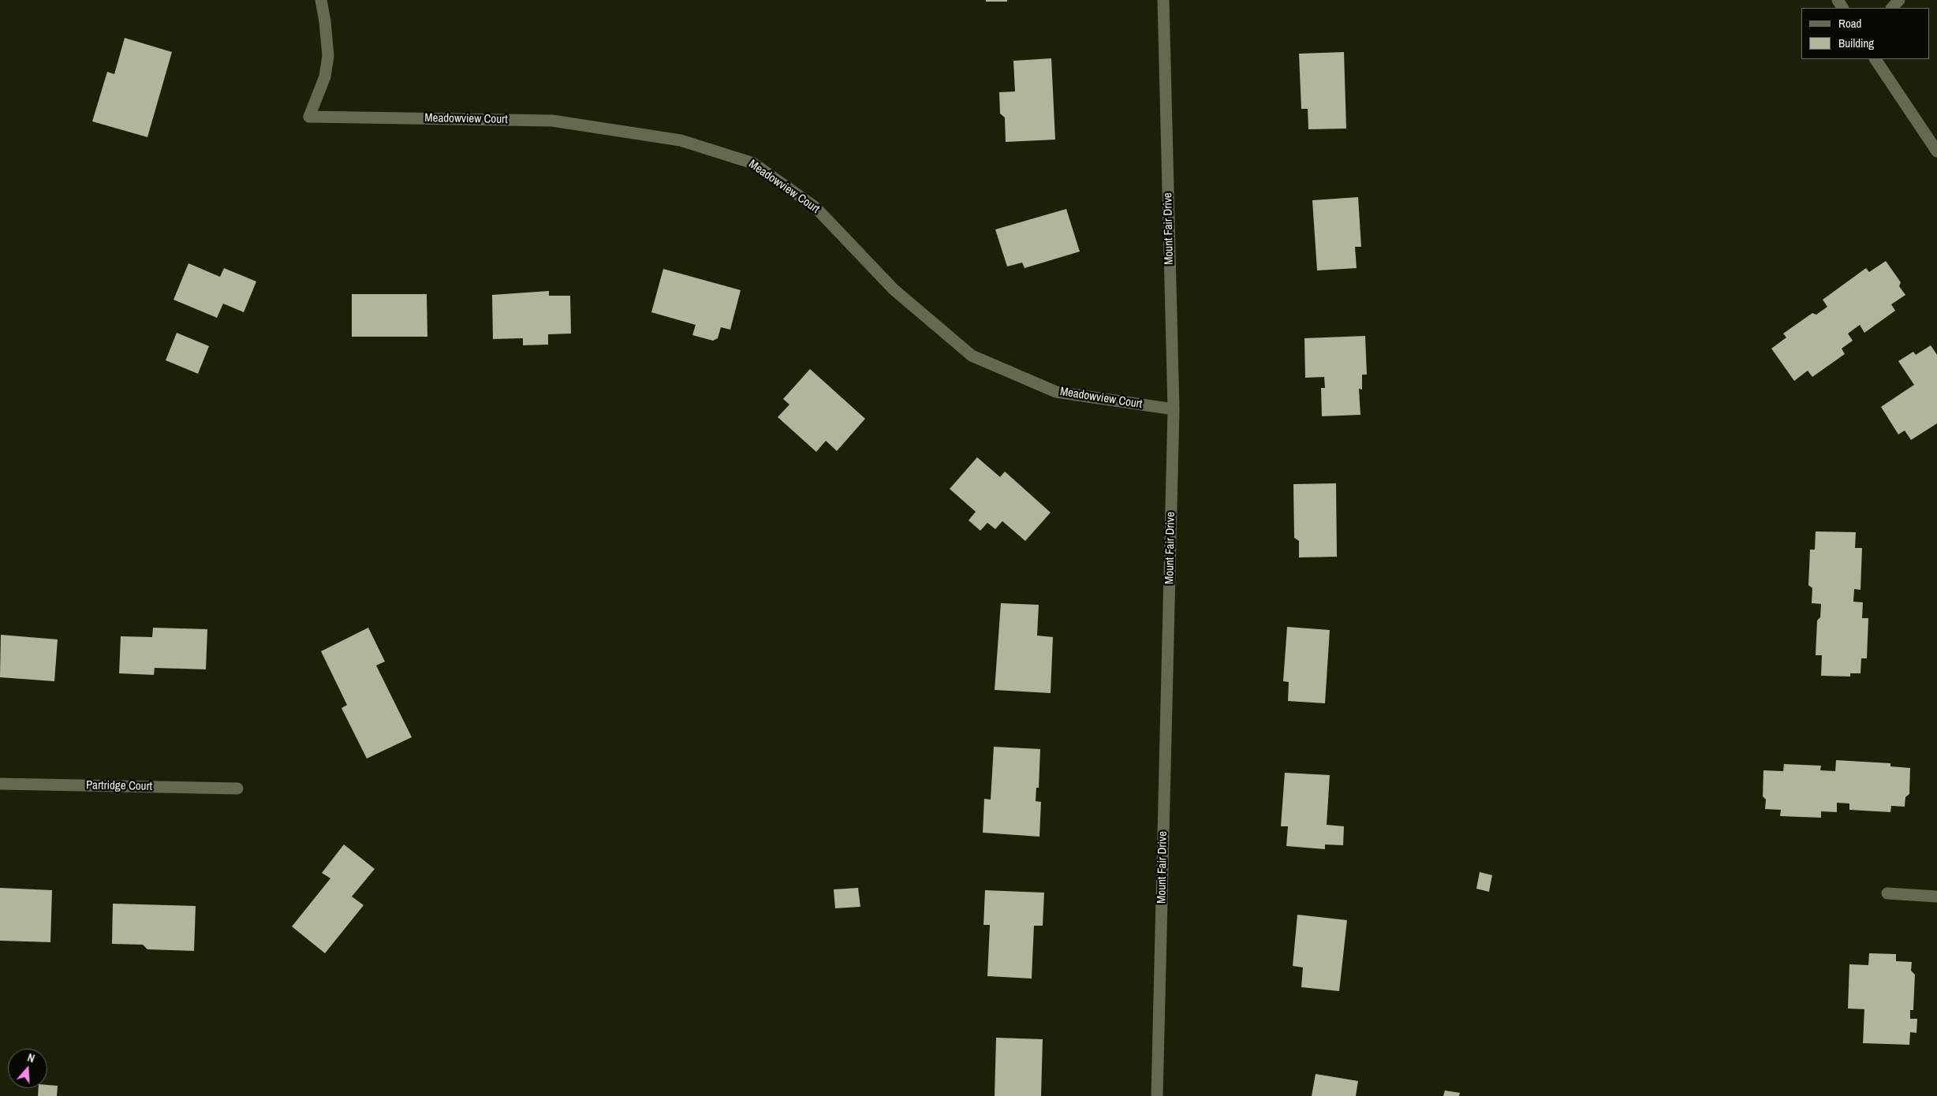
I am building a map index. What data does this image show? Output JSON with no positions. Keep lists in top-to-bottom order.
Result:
{
  "streets": {
    "street": ["Meadowview Court", "Mount Fair Drive", "Partridge Court"]
  },
  "crossings": [
    ["Meadowview Court", "Mount Fair Drive"]
  ],
  "legend": ["Road", "Building"],
  "north": "top"
}
